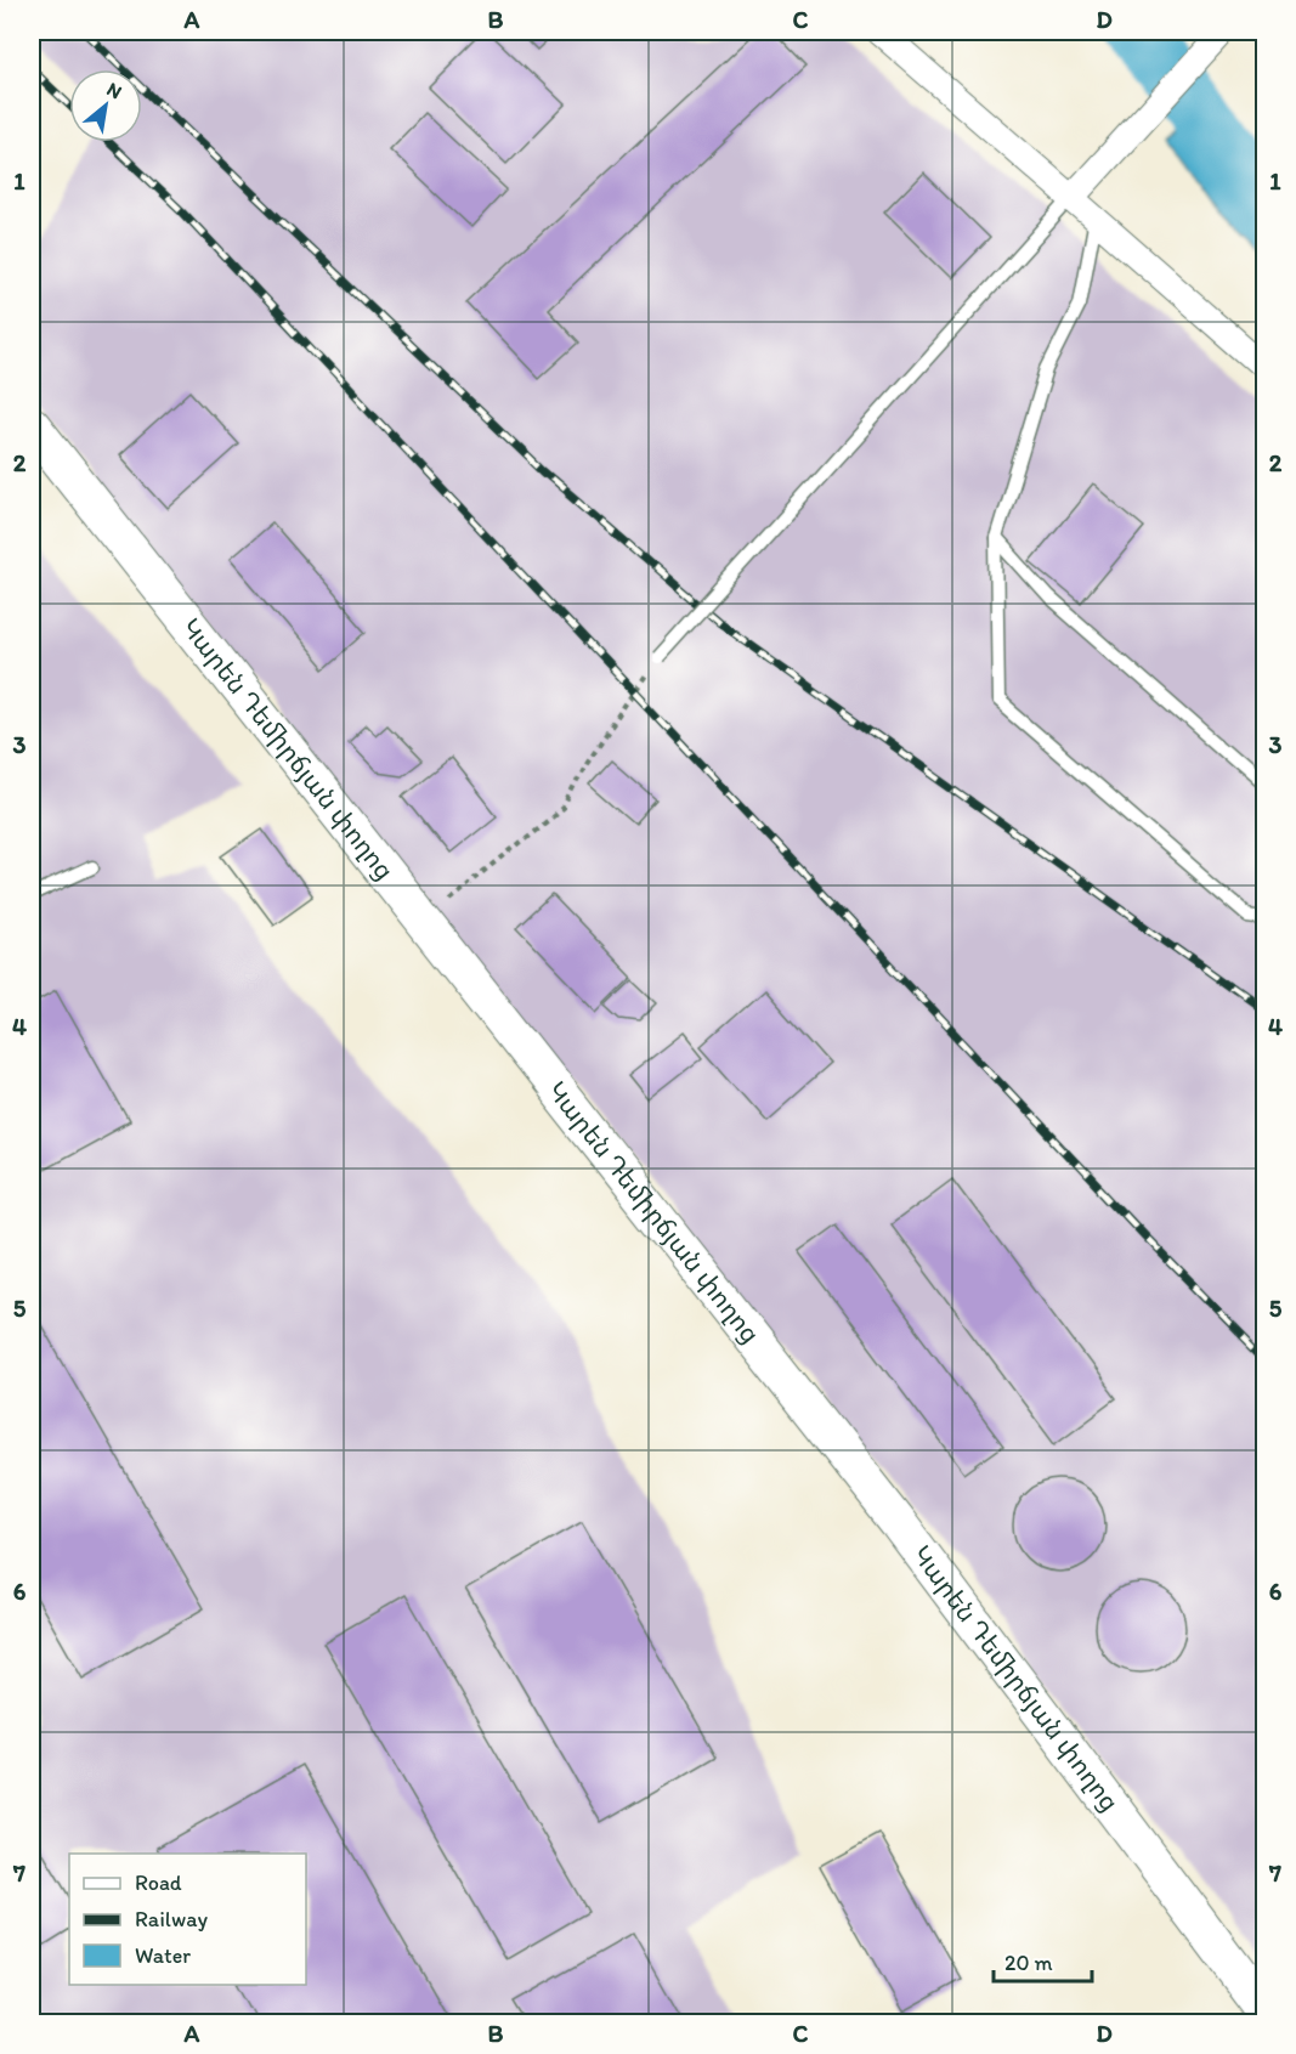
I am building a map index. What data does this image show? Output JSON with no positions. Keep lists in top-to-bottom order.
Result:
{
  "streets": {
    "main road": ["Կարեն Դեմիրճյան փողոց"]
  },
  "legend": ["Road", "Railway", "Water"],
  "scale_bar": "20 m",
  "north": "top right",
  "grid": {
    "columns": [
      "A",
      "B",
      "C",
      "D"
    ],
    "rows": [
      "1",
      "2",
      "3",
      "4",
      "5",
      "6",
      "7"
    ]
  }
}
